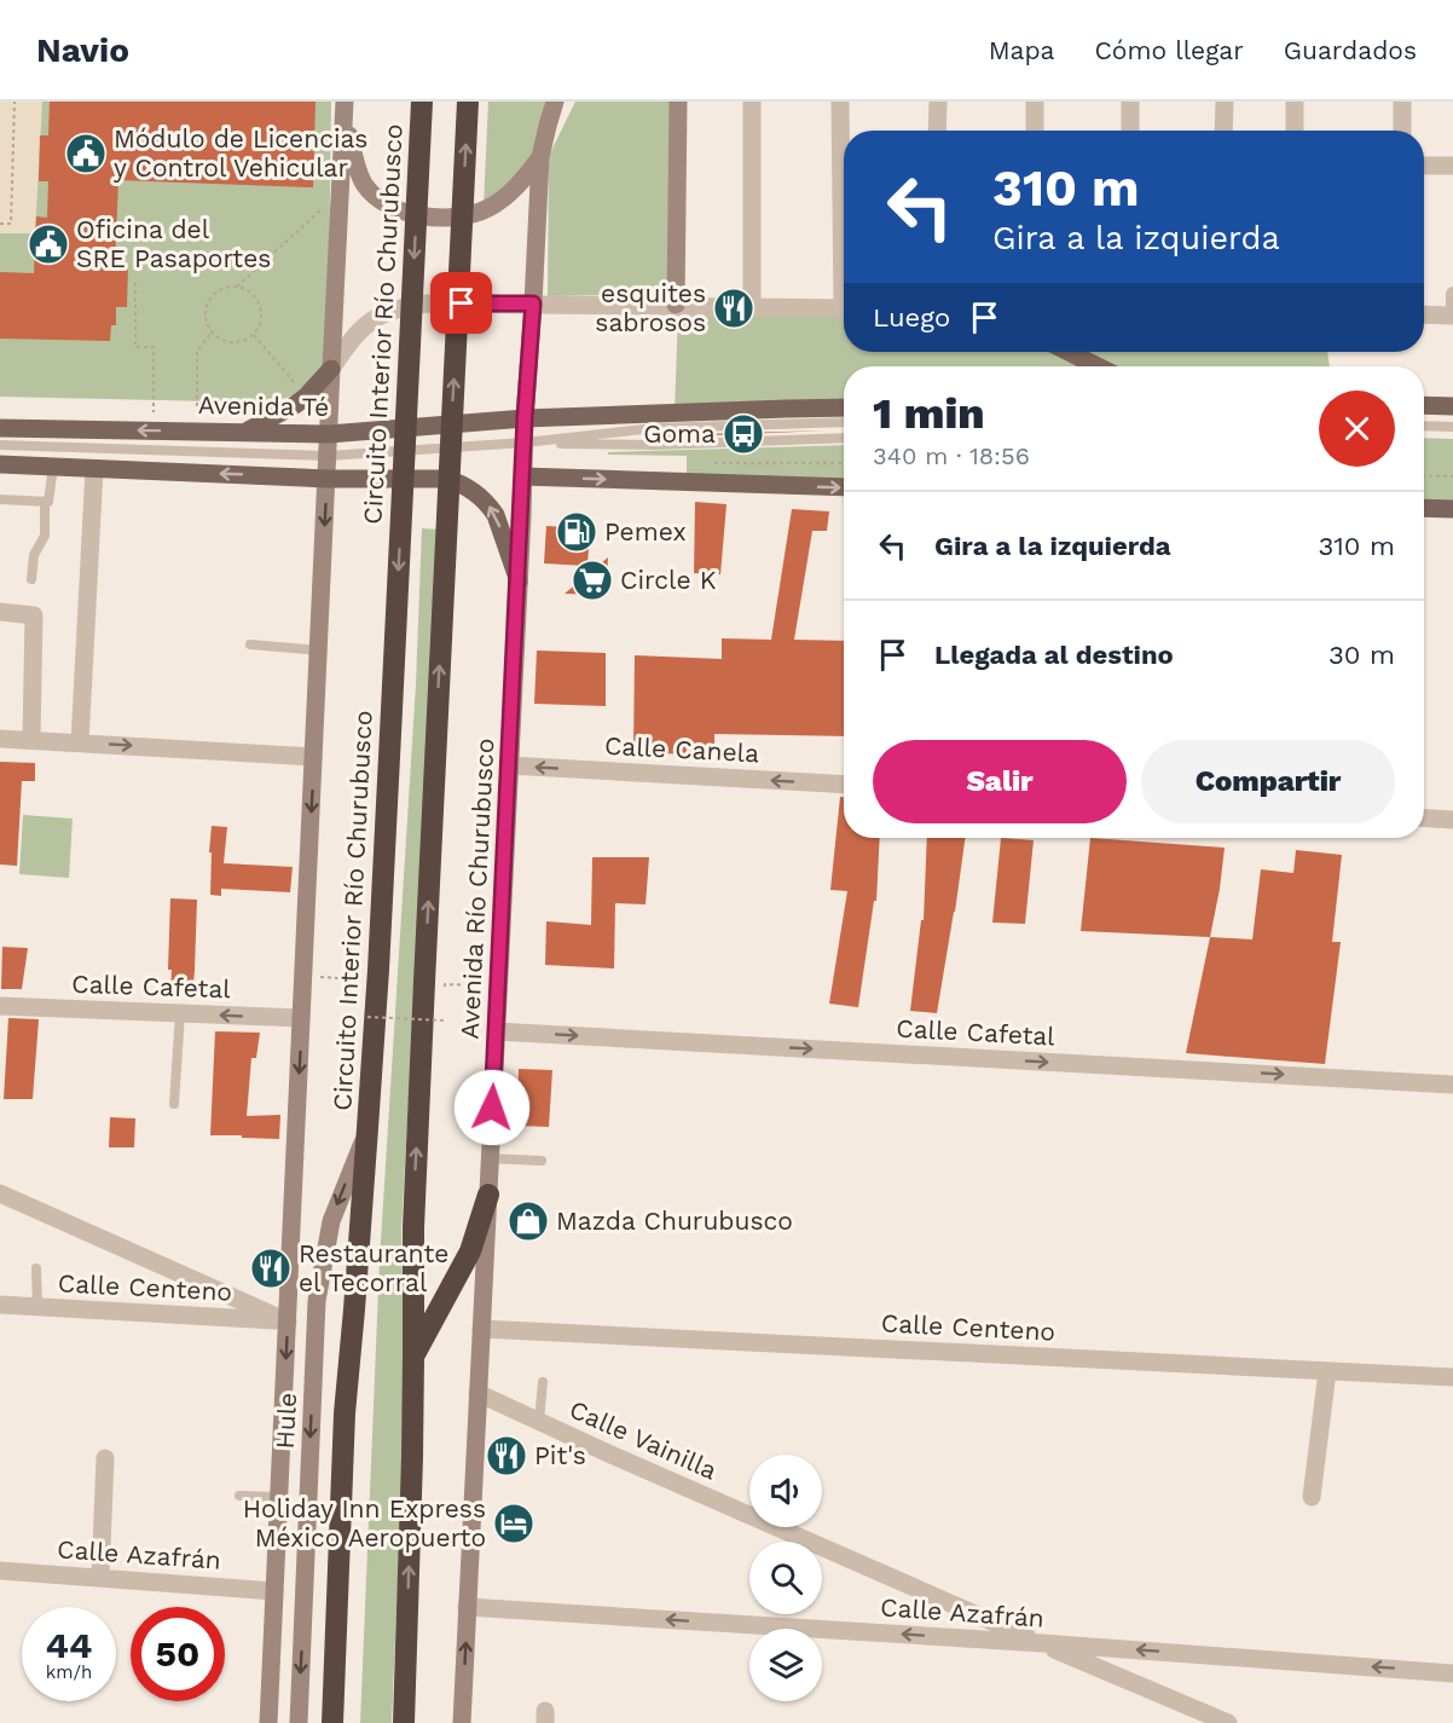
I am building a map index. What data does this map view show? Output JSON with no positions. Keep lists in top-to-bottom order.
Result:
{
  "streets": {
    "highway": ["Circuito Interior Río Churubusco"],
    "main road": ["Avenida Té", "Avenida Río Churubusco", "Hule"],
    "street": [
      "Calle Canela",
      "Calle Cafetal",
      "Calle Centeno",
      "Calle Vainilla",
      "Calle Azafrán"
    ]
  },
  "crossings": [
    ["Circuito Interior Río Churubusco", "Hule"],
    ["Avenida Té", "Avenida Río Churubusco"],
    ["Calle Canela", "Avenida Río Churubusco"],
    ["Avenida Río Churubusco", "Calle Cafetal"],
    ["Avenida Río Churubusco", "Calle Centeno"],
    ["Avenida Río Churubusco", "Calle Vainilla"],
    ["Avenida Río Churubusco", "Calle Azafrán"],
    ["Calle Vainilla", "Calle Azafrán"]
  ],
  "one_way": ["Calle Canela", "Calle Azafrán"],
  "places": {
    "public building": ["Módulo de Licencias y Control Vehicular", "Oficina del SRE Pasaportes"],
    "restaurant": ["esquites sabrosos", "Restaurante el Tecorral", "Pit's"],
    "bus stop": ["Goma"],
    "fuel station": ["Pemex"],
    "supermarket": ["Circle K"],
    "shop": ["Mazda Churubusco"],
    "hotel": ["Holiday Inn Express México Aeropuerto"]
  },
  "page": {
    "header": "Navio",
    "nav": ["Mapa", "Cómo llegar", "Guardados"],
    "turn": ["310 m", "Gira a la izquierda"],
    "then": "Luego",
    "heading": ["1 min", "340 m · 18:56"],
    "list": [
      {
        "name": "Gira a la izquierda",
        "value": "310 m"
      },
      {
        "name": "Llegada al destino",
        "value": "30 m"
      }
    ],
    "buttons": ["Salir", "Compartir"],
    "speed": "44 km/h",
    "limit": "50"
  }
}
